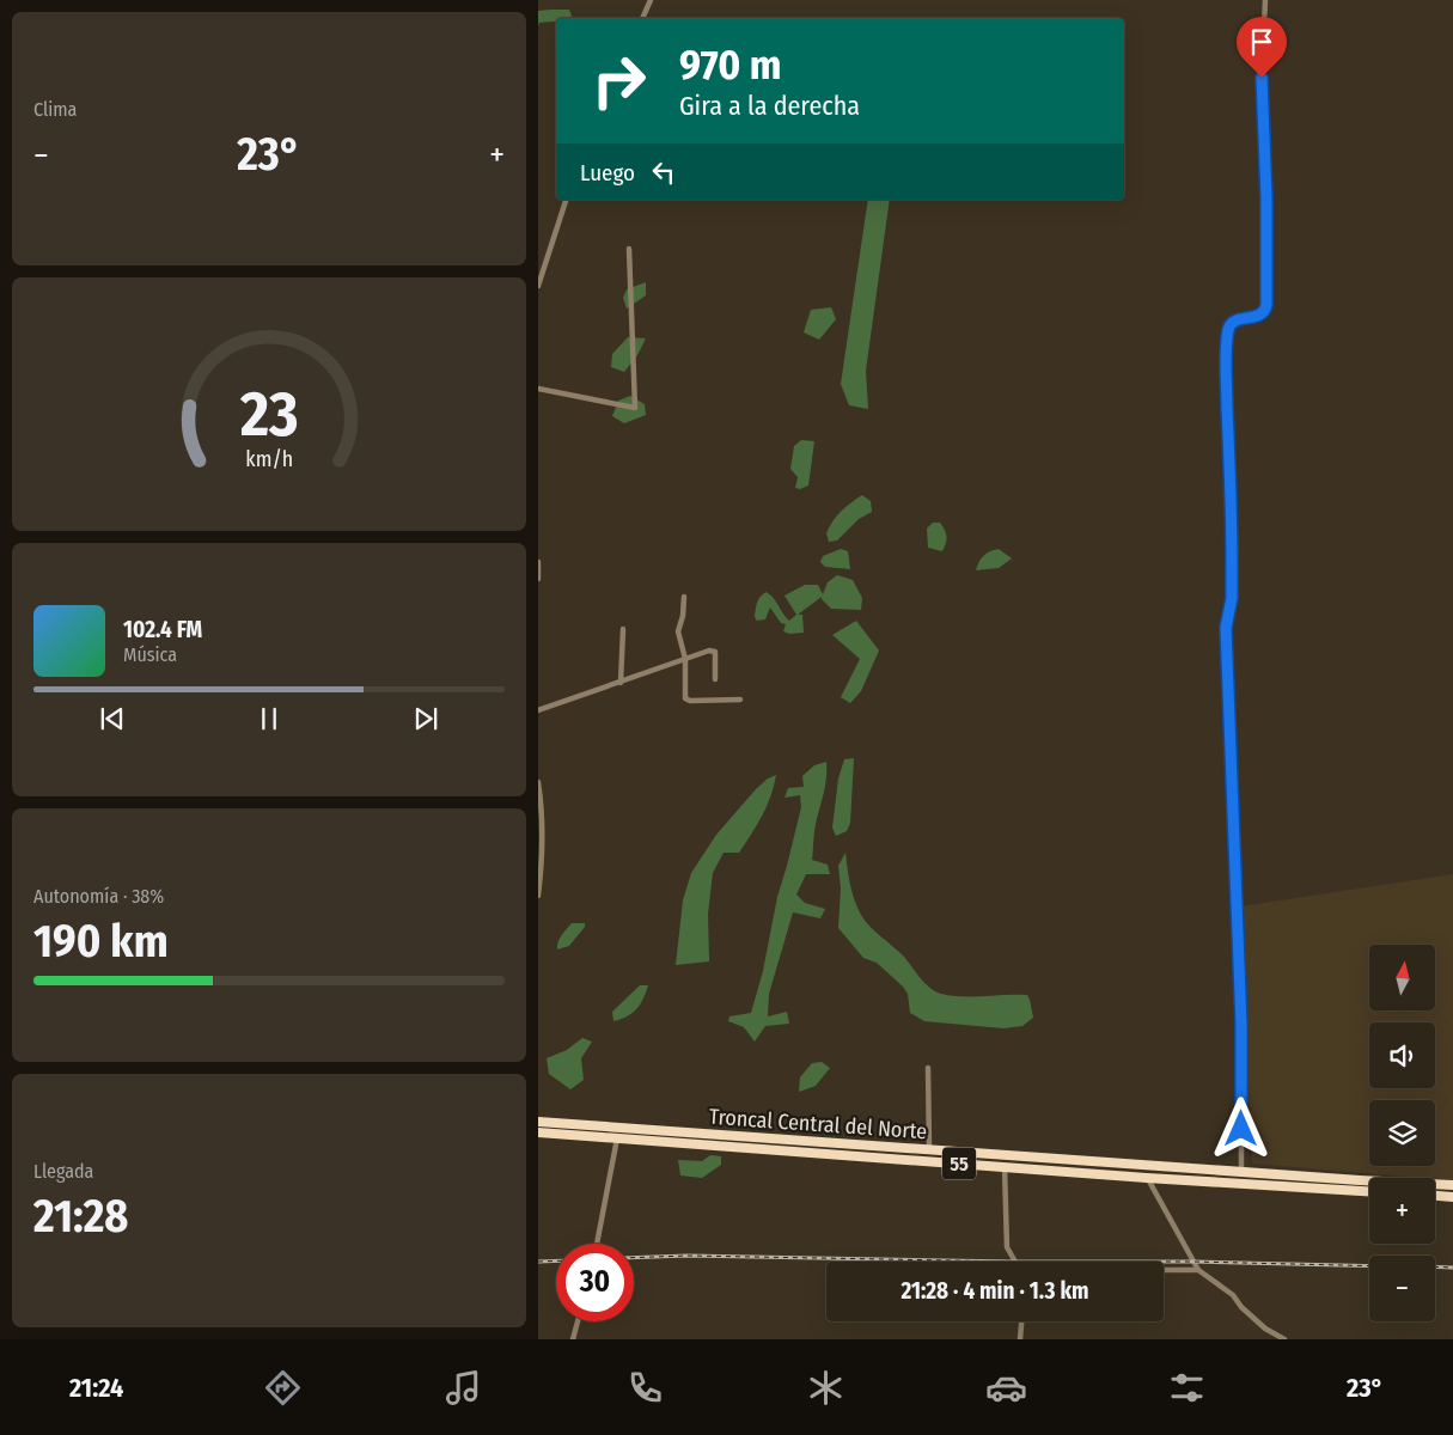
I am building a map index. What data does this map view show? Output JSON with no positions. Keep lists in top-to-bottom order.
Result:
{
  "streets": {
    "highway": ["Troncal Central del Norte", "55"]
  },
  "north": "top",
  "page": {
    "tile": [
      "Clima",
      ["Autonomía · 38%", "190 km"],
      ["Llegada", "21:28"]
    ],
    "turn": ["970 m", "Gira a la derecha"],
    "heat": ["−", "23°", "+"],
    "then": "Luego",
    "song": ["102.4 FM", "Música"],
    "map_buttons": ["+", "−"],
    "limit": "30",
    "trip": "21:28 · 4 min · 1.3 km",
    "tabs": ["21:24", "23°"],
    "gauge": ["23", "km/h"]
  }
}
